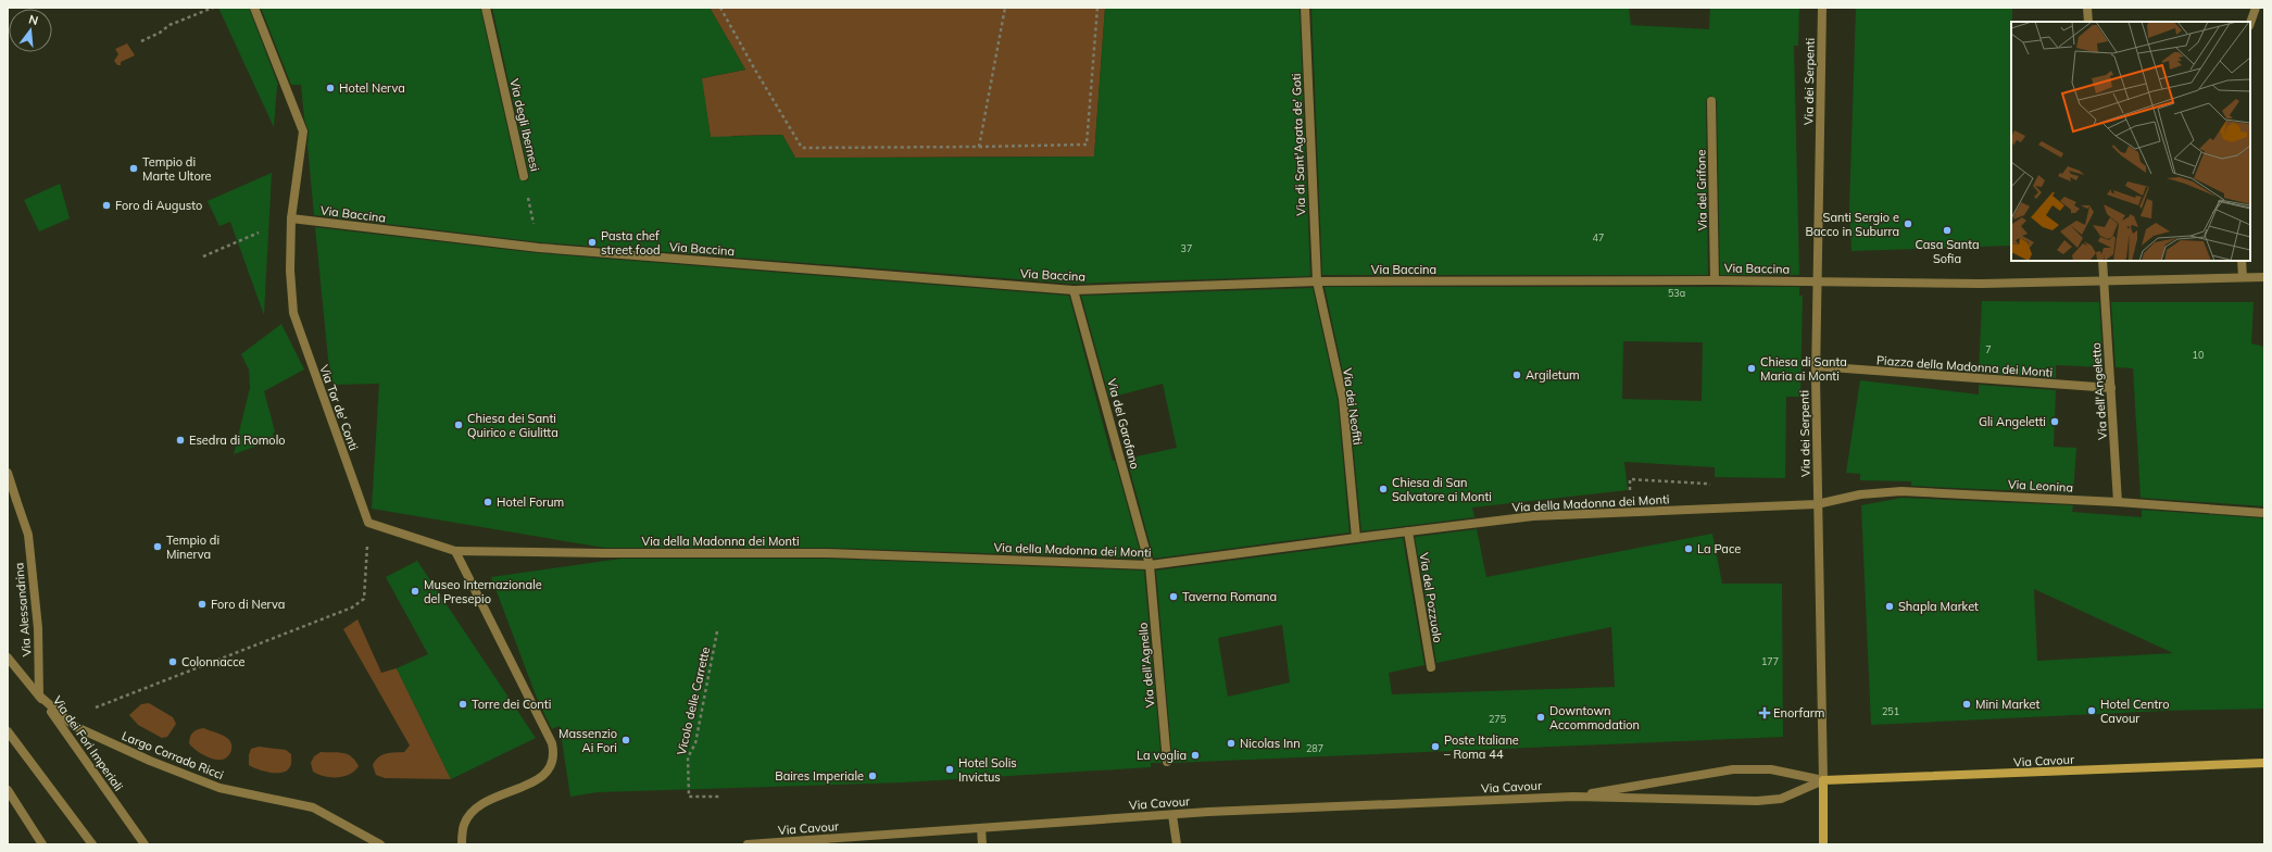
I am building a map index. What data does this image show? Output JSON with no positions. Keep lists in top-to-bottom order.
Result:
{
  "streets": {
    "main road": ["Via Cavour"],
    "street": [
      "Via dei Serpenti",
      "Via degli Ibernesi",
      "Via di Sant'Agata de' Goti",
      "Via del Grifone",
      "Via Baccina",
      "Piazza della Madonna dei Monti",
      "Via dell'Angeletto",
      "Via dei Neofiti",
      "Via Tor de' Conti",
      "Via del Garofano",
      "Via Leonina",
      "Via della Madonna dei Monti",
      "Via del Pozzuolo",
      "Via Alessandrina",
      "Via dell'Agnello",
      "Via dei Fori Imperiali",
      "Largo Corrado Ricci"
    ],
    "path": ["Vicolo delle Carrette"]
  },
  "crossings": [
    ["Via dei Serpenti", "Via Baccina"],
    ["Via dei Serpenti", "Piazza della Madonna dei Monti"],
    ["Via dei Serpenti", "Via Leonina"],
    ["Via dei Serpenti", "Via della Madonna dei Monti"],
    ["Via dei Serpenti", "Via Cavour"],
    ["Via degli Ibernesi", "Via Baccina"],
    ["Via di Sant'Agata de' Goti", "Via Baccina"],
    ["Via di Sant'Agata de' Goti", "Via dei Neofiti"],
    ["Via del Grifone", "Via Baccina"],
    ["Via Baccina", "Via dei Neofiti"],
    ["Via Baccina", "Via Tor de' Conti"],
    ["Via Baccina", "Via del Garofano"],
    ["Piazza della Madonna dei Monti", "Via dell'Angeletto"],
    ["Via dell'Angeletto", "Via Leonina"],
    ["Via dei Neofiti", "Via della Madonna dei Monti"],
    ["Via del Garofano", "Via della Madonna dei Monti"],
    ["Via del Garofano", "Via dell'Agnello"],
    ["Via Leonina", "Via della Madonna dei Monti"],
    ["Via della Madonna dei Monti", "Via del Pozzuolo"],
    ["Via della Madonna dei Monti", "Via dell'Agnello"],
    ["Via Alessandrina", "Via dei Fori Imperiali"],
    ["Via Alessandrina", "Largo Corrado Ricci"],
    ["Via dei Fori Imperiali", "Largo Corrado Ricci"]
  ],
  "places": {
    "other": [
      "Hotel Nerva",
      "Tempio di Marte Ultore",
      "Foro di Augusto",
      "Santi Sergio e Bacco in Suburra",
      "Casa Santa Sofia",
      "Pasta chef street food",
      "Chiesa di Santa Maria ai Monti",
      "Argiletum",
      "Gli Angeletti",
      "Chiesa dei Santi Quirico e Giulitta",
      "Esedra di Romolo",
      "Chiesa di San Salvatore ai Monti",
      "Hotel Forum",
      "Tempio di Minerva",
      "La Pace",
      "Museo Internazionale del Presepio",
      "Taverna Romana",
      "Foro di Nerva",
      "Shapla Market",
      "Colonnacce",
      "Torre dei Conti",
      "Mini Market",
      "Hotel Centro Cavour",
      "Downtown Accommodation",
      "Massenzio Ai Fori",
      "Nicolas Inn",
      "Poste Italiane – Roma 44",
      "La voglia",
      "Hotel Solis Invictus",
      "Baires Imperiale"
    ],
    "health": ["Enorfarm"]
  },
  "house_numbers": [
    "47",
    "37",
    "53a",
    "7",
    "10",
    "177",
    "251",
    "275",
    "287"
  ],
  "north": "top"
}
